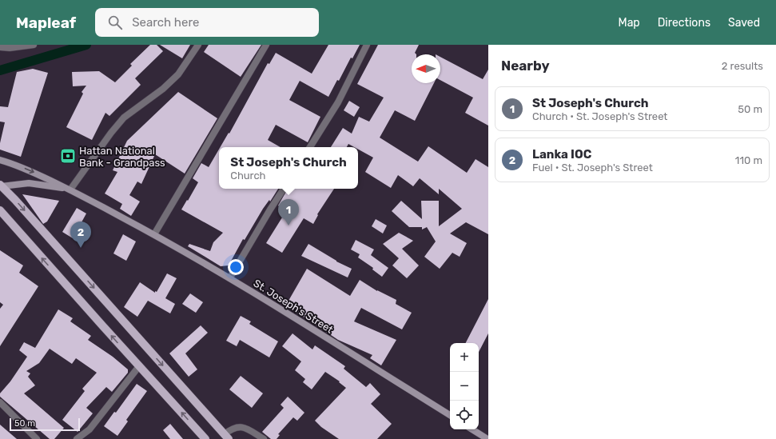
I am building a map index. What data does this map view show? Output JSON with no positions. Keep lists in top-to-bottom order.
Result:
{
  "streets": {
    "main road": ["St. Joseph's Street"]
  },
  "places": {
    "bank": ["Hattan National Bank - Grandpass"]
  },
  "scale_bar": "50 m",
  "north": "left",
  "page": {
    "header": "Mapleaf",
    "search": "Search here",
    "nav": ["Map", "Directions", "Saved"],
    "heading": ["Nearby", "2 results"],
    "list": [
      {
        "mark": "1",
        "name": "St Joseph's Church",
        "note": "Church · St. Joseph's Street",
        "value": "50 m"
      },
      {
        "mark": "2",
        "name": "Lanka IOC",
        "note": "Fuel · St. Joseph's Street",
        "value": "110 m"
      }
    ],
    "popup": ["St Joseph's Church", "Church"],
    "pins": ["1", "2"],
    "map_buttons": ["+", "−"],
    "scale": "50 m"
  }
}
